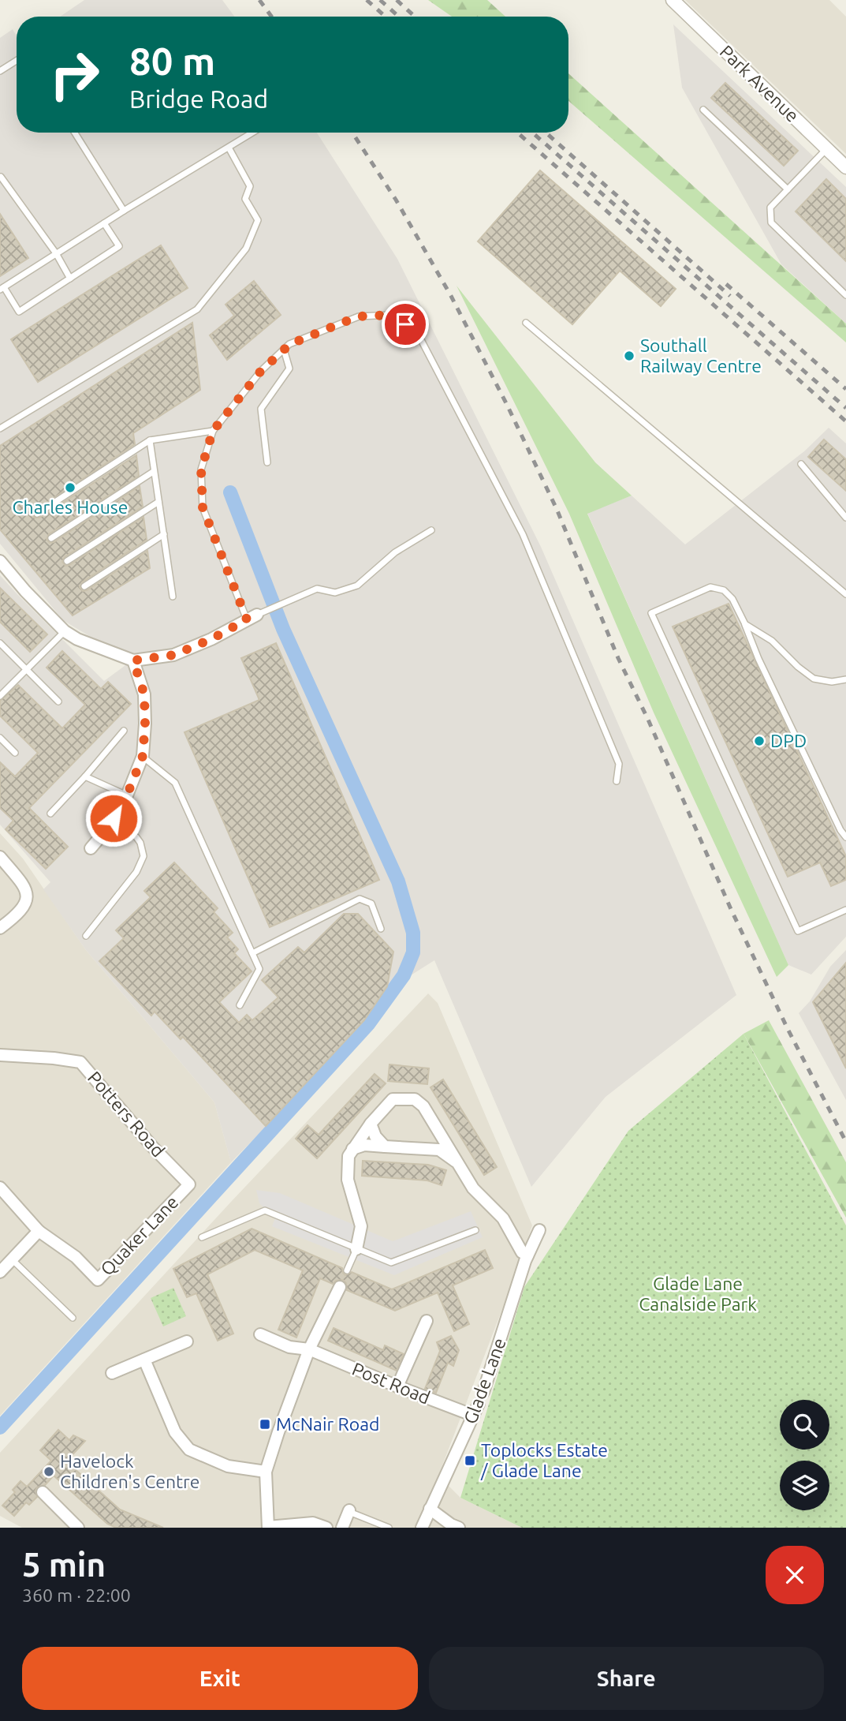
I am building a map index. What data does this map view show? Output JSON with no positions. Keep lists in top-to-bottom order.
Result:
{
  "streets": {
    "street": [
      "Park Avenue",
      "Potters Road",
      "Quaker Lane",
      "Glade Lane",
      "Post Road"
    ]
  },
  "crossings": [
    ["Potters Road", "Quaker Lane"],
    ["Glade Lane", "Post Road"]
  ],
  "parks": ["Glade Lane Canalside Park"],
  "places": {
    "other": [
      "Southall Railway Centre",
      "Charles House",
      "DPD",
      "Havelock Children's Centre"
    ],
    "transit": ["McNair Road", "Toplocks Estate / Glade Lane"]
  },
  "page": {
    "turn": ["80 m", "Bridge Road"],
    "heading": ["5 min", "360 m · 22:00"],
    "buttons": ["Exit", "Share"]
  }
}
